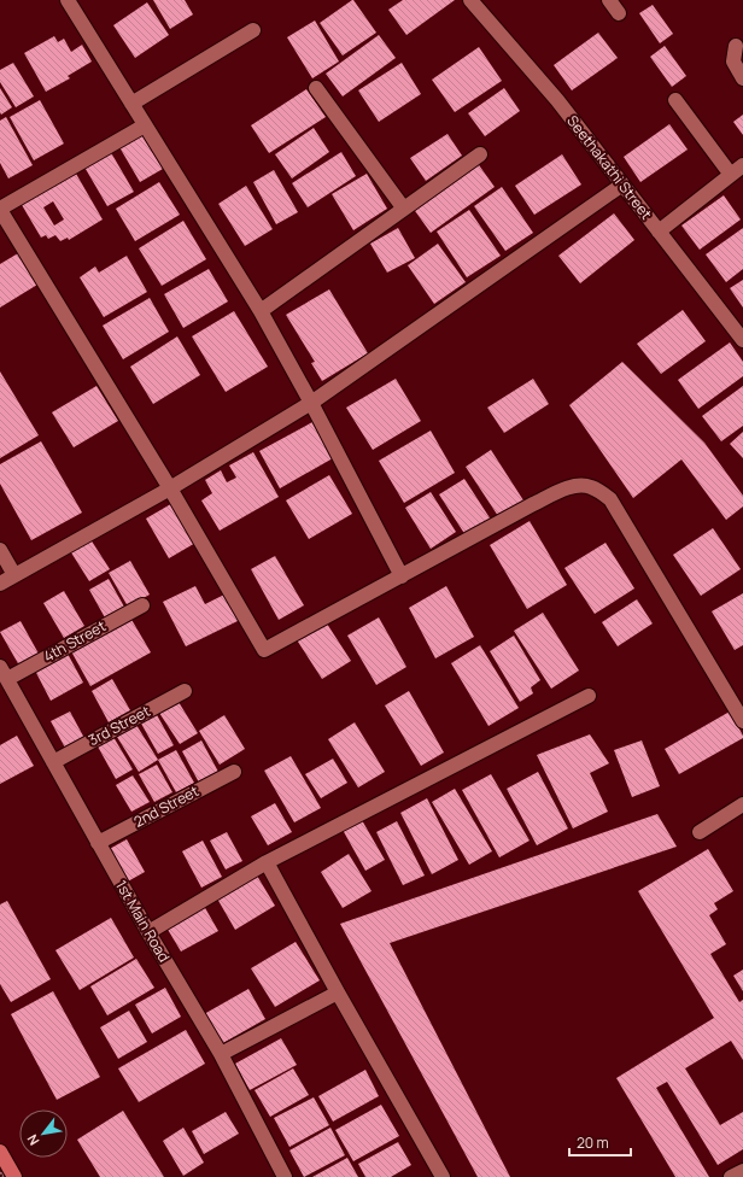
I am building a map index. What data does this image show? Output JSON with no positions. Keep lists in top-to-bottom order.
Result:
{
  "streets": {
    "street": [
      "Seethakathi Street",
      "4th Street",
      "3rd Street",
      "2nd Street",
      "1st Main Road"
    ]
  },
  "crossings": [
    ["4th Street", "1st Main Road"],
    ["3rd Street", "1st Main Road"],
    ["2nd Street", "1st Main Road"]
  ],
  "scale_bar": "20 m",
  "north": "bottom left"
}
